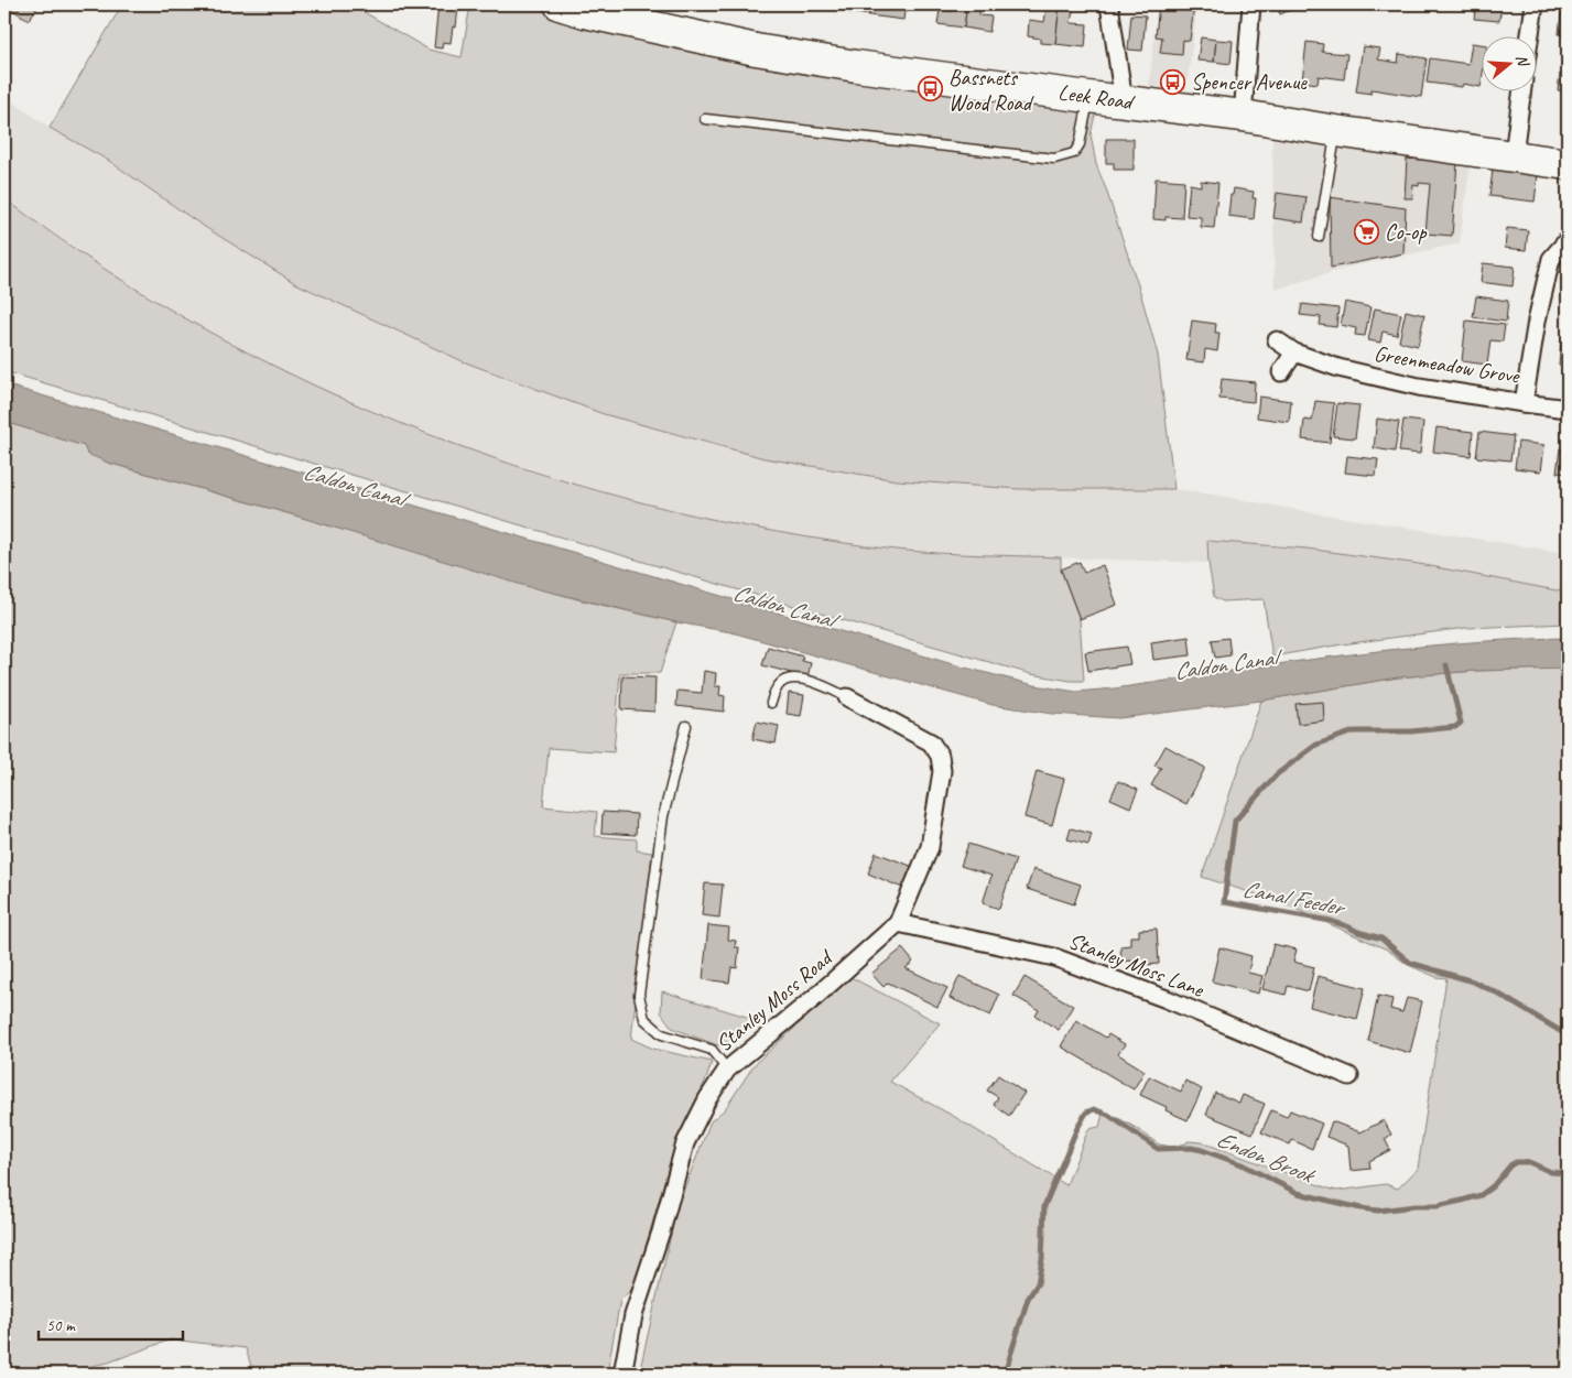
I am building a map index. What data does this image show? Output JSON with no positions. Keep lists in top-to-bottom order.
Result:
{
  "streets": {
    "highway": ["Leek Road"],
    "street": ["Greenmeadow Grove", "Stanley Moss Lane", "Stanley Moss Road"]
  },
  "crossings": [
    ["Stanley Moss Lane", "Stanley Moss Road"]
  ],
  "water": ["Caldon Canal", "Canal Feeder", "Endon Brook"],
  "places": {
    "bus stop": ["Spencer Avenue", "Bassnets Wood Road"],
    "supermarket": ["Co-op"]
  },
  "scale_bar": "50 m",
  "north": "right"
}
